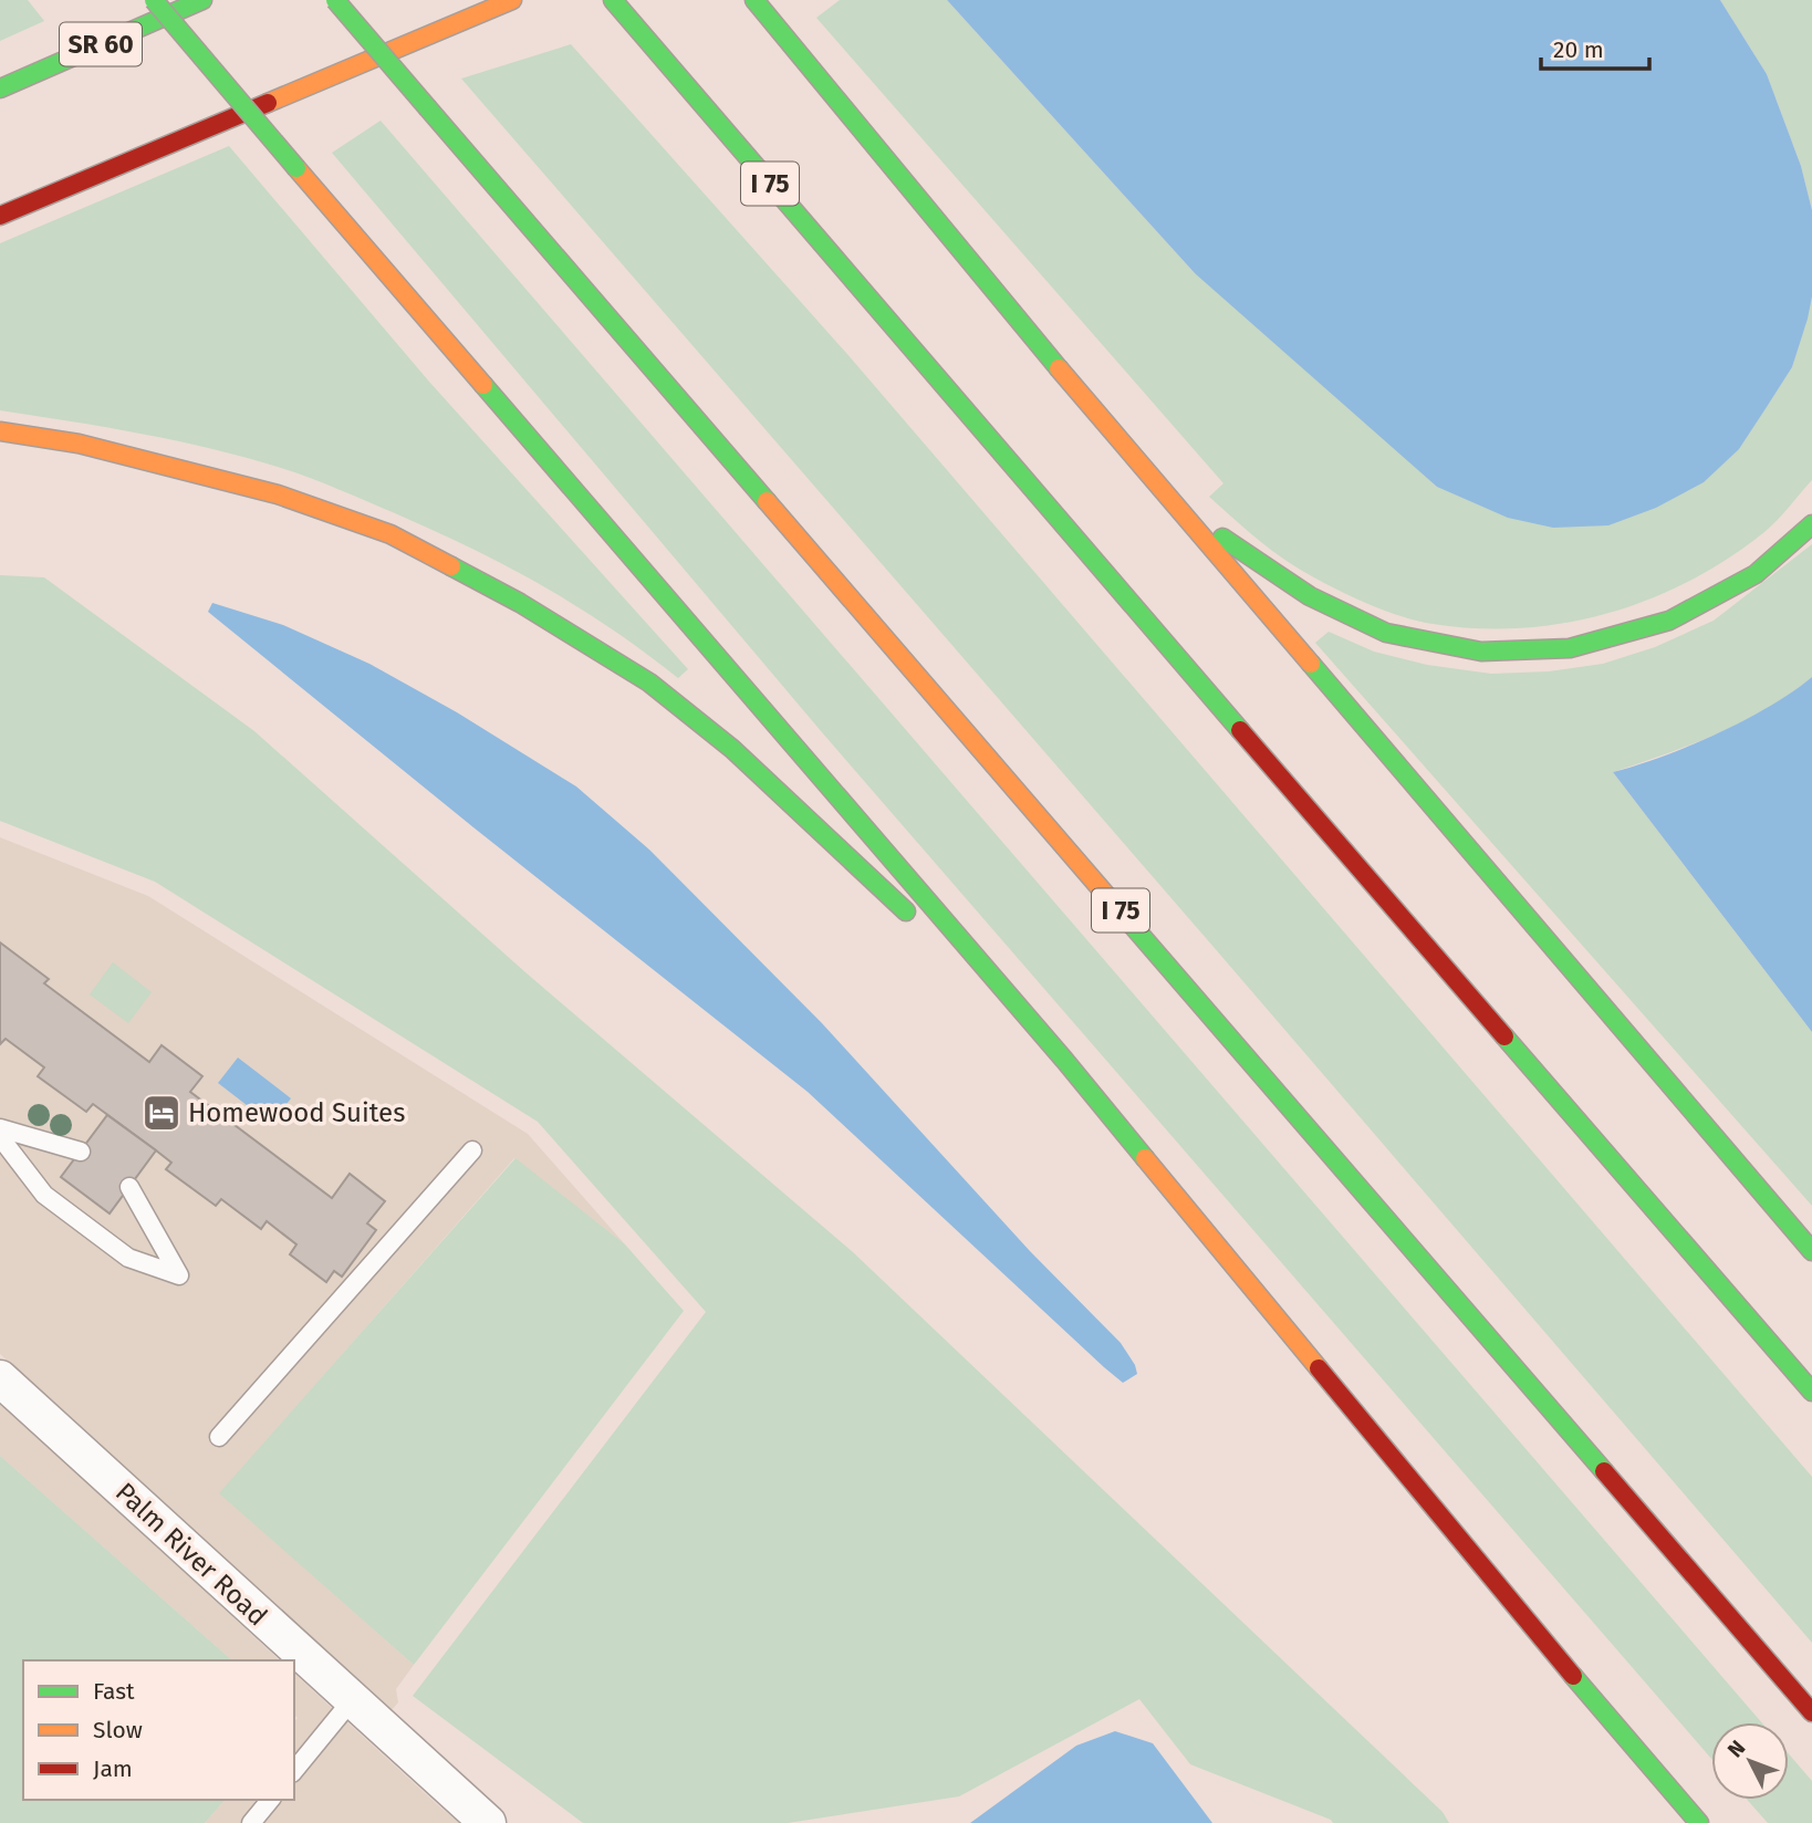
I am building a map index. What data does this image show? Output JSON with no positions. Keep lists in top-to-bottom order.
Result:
{
  "streets": {
    "highway": ["SR 60", "I 75"],
    "street": ["Palm River Road"]
  },
  "places": {
    "hotel": ["Homewood Suites"]
  },
  "legend": ["Fast", "Slow", "Jam"],
  "scale_bar": "20 m",
  "north": "top left"
}
